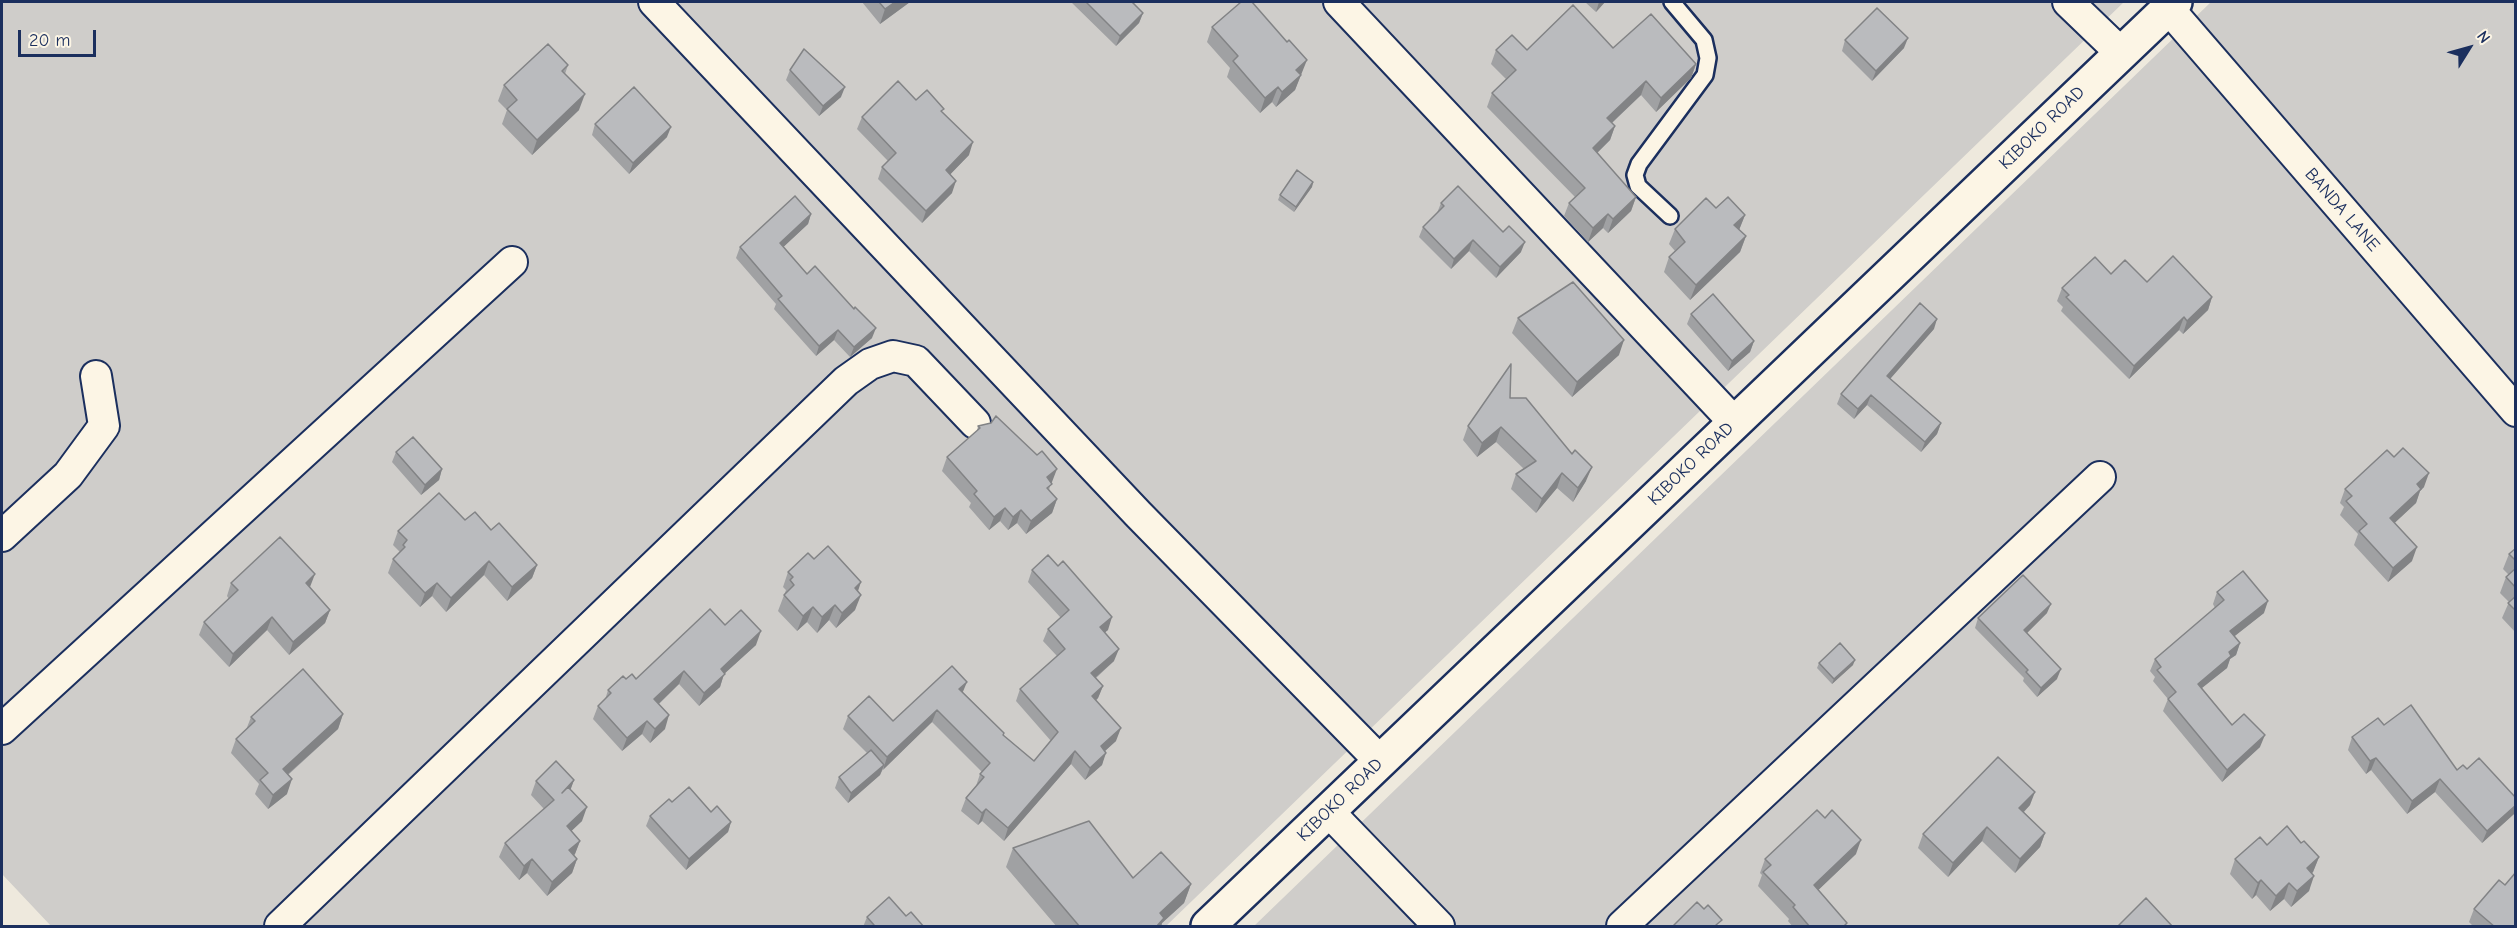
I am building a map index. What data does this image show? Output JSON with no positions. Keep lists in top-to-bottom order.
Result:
{
  "streets": {
    "street": ["KIBOKO ROAD", "BANDA LANE"]
  },
  "crossings": [
    ["KIBOKO ROAD", "BANDA LANE"]
  ],
  "scale_bar": "20 m",
  "north": "top right"
}
